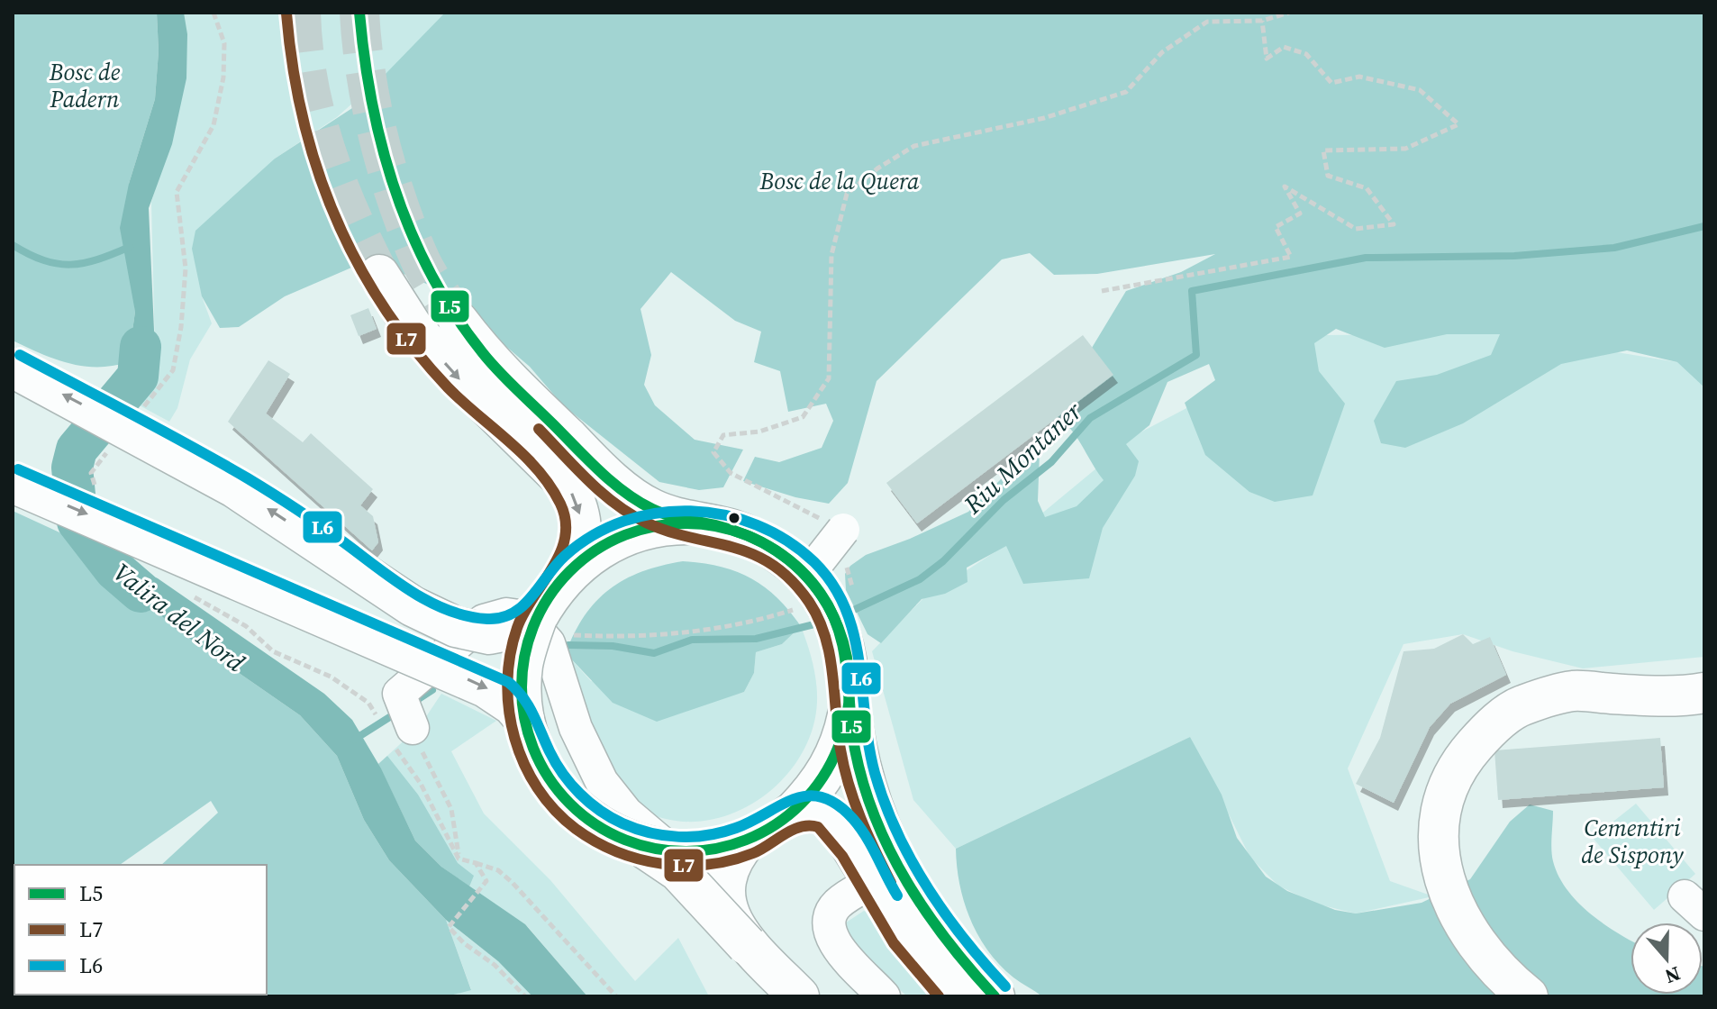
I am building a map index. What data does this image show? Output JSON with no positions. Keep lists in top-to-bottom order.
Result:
{
  "water": ["Riu Montaner", "Valira del Nord"],
  "parks": ["Bosc de Padern", "Bosc de la Quera", "Cementiri de Sispony"],
  "lines": ["transit line L5", "transit line L7", "transit line L6"],
  "legend": ["L5", "L7", "L6"],
  "north": "bottom"
}
